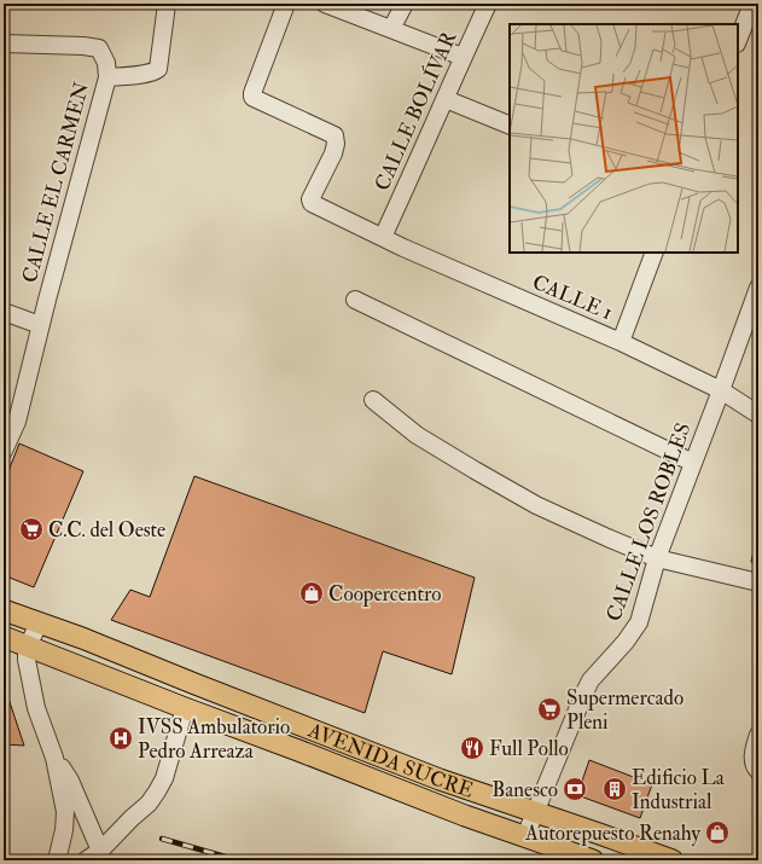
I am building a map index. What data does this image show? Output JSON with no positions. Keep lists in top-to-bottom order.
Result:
{
  "streets": {
    "main road": ["AVENIDA SUCRE"],
    "street": [
      "CALLE BOLÍVAR",
      "CALLE EL CARMEN",
      "CALLE 1",
      "CALLE LOS ROBLES"
    ]
  },
  "crossings": [
    ["CALLE BOLÍVAR", "CALLE 1"],
    ["CALLE 1", "CALLE LOS ROBLES"],
    ["CALLE LOS ROBLES", "AVENIDA SUCRE"]
  ],
  "places": {
    "supermarket": ["C.C. del Oeste", "Supermercado Pleni"],
    "shop": ["Coopercentro", "Autorepuesto Renahy"],
    "hospital": ["IVSS Ambulatorio Pedro Arreaza"],
    "restaurant": ["Full Pollo"],
    "bank": ["Banesco"],
    "building": ["Edificio La Industrial"]
  }
}
